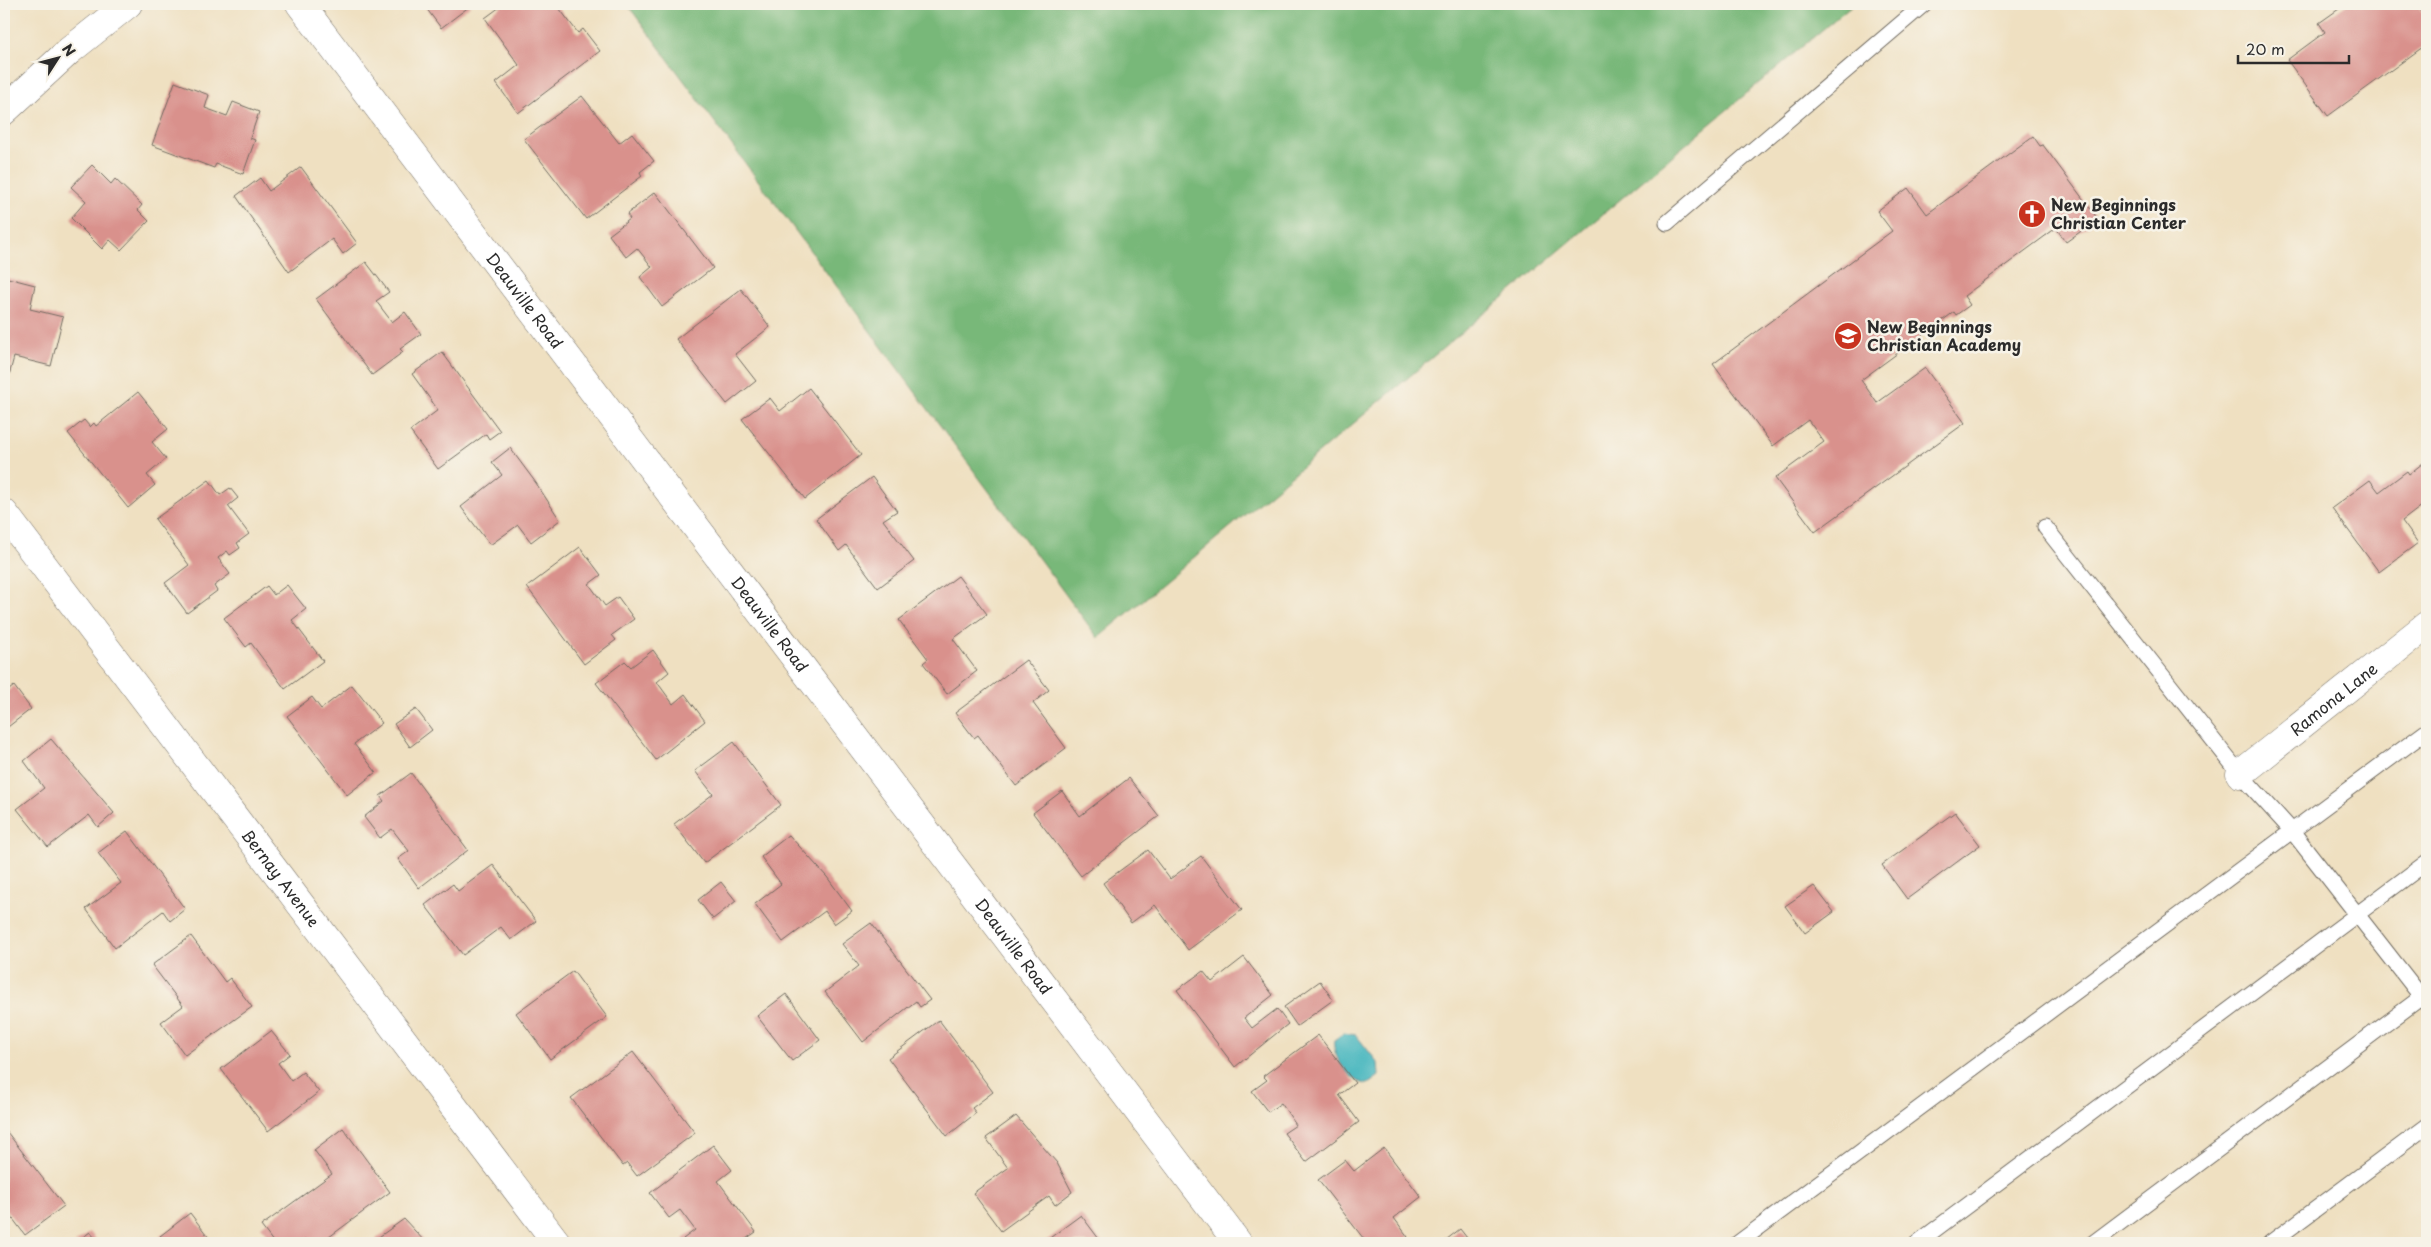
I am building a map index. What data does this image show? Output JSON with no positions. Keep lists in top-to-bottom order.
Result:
{
  "streets": {
    "street": ["Deauville Road", "Ramona Lane", "Bernay Avenue"]
  },
  "places": {
    "church": ["New Beginnings Christian Center"],
    "school or university": ["New Beginnings Christian Academy"]
  },
  "scale_bar": "20 m",
  "north": "top right"
}
